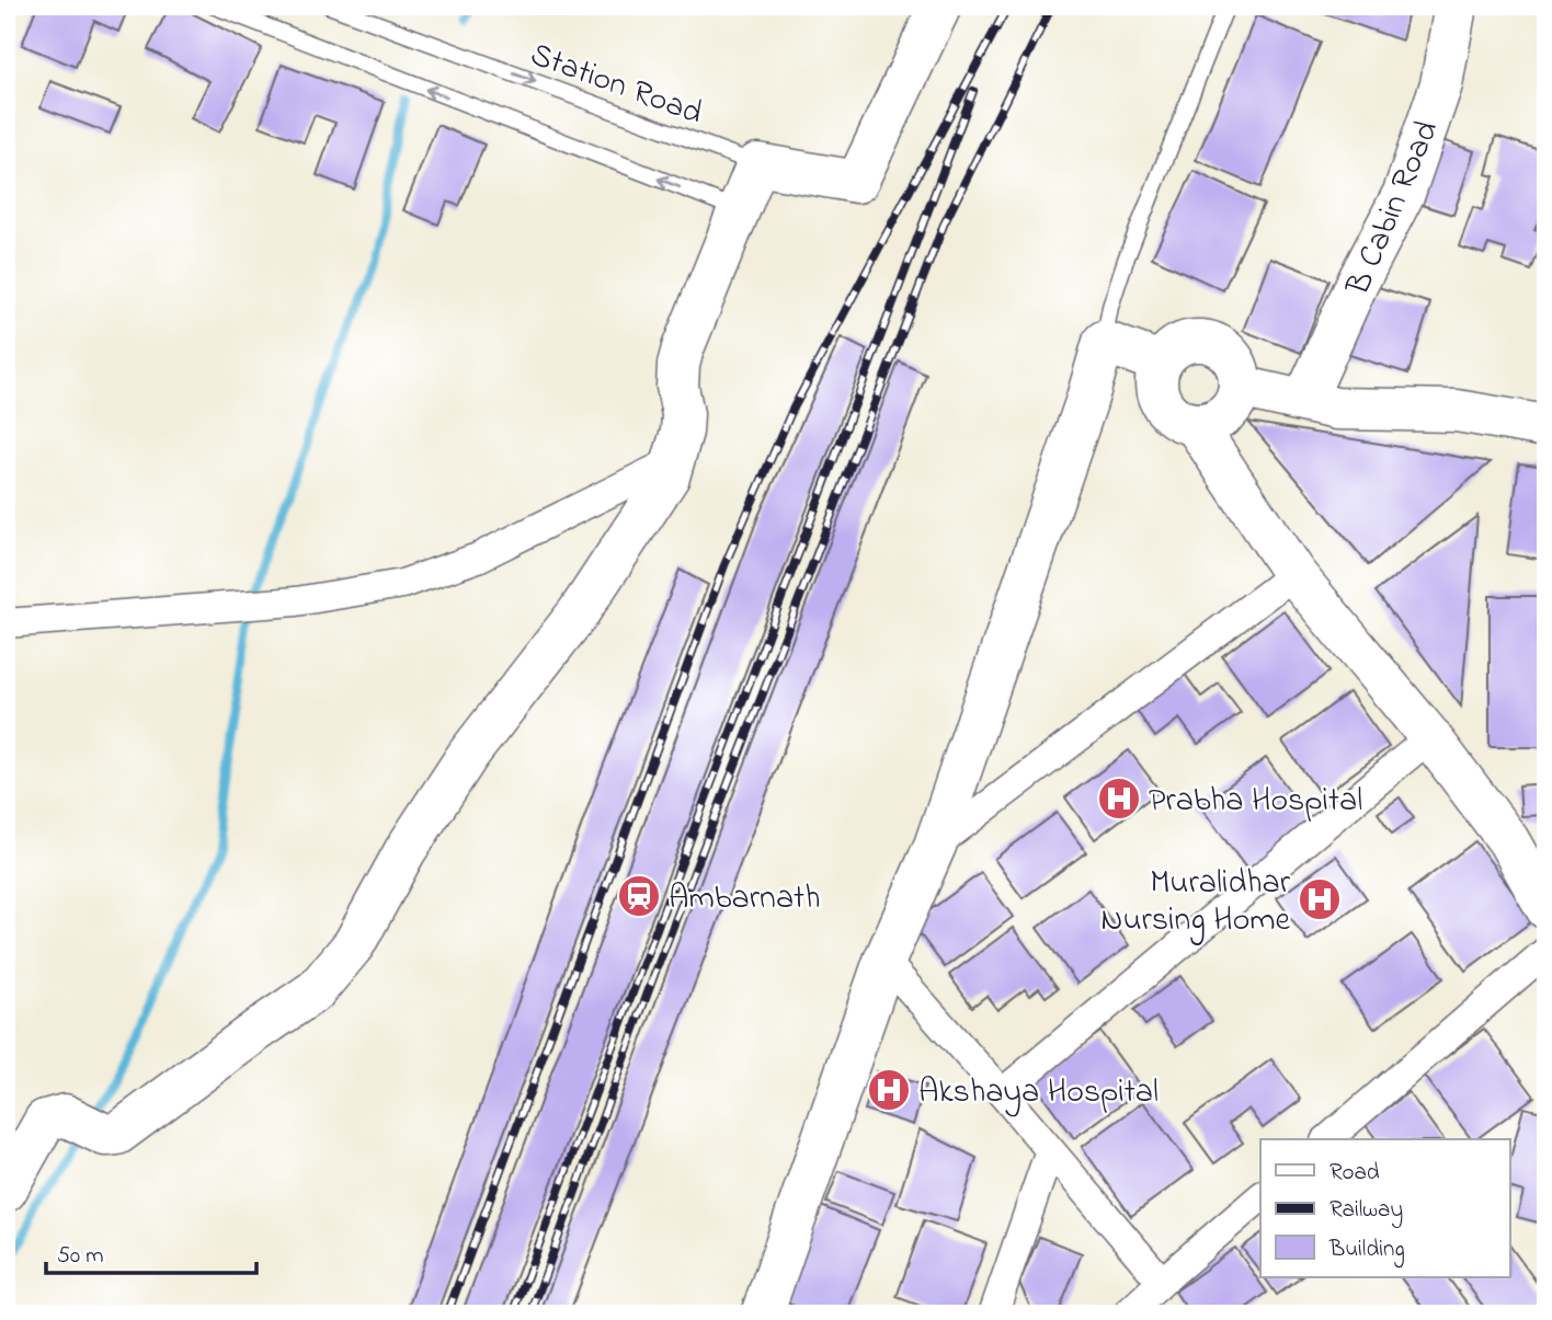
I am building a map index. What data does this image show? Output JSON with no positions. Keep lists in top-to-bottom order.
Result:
{
  "streets": {
    "street": ["B Cabin Road"],
    "lane": ["Station Road"]
  },
  "places": {
    "hospital": ["Prabha Hospital", "Muralidhar Nursing Home", "Akshaya Hospital"],
    "station": ["Ambarnath"]
  },
  "legend": ["Road", "Railway", "Building"],
  "scale_bar": "50 m"
}
